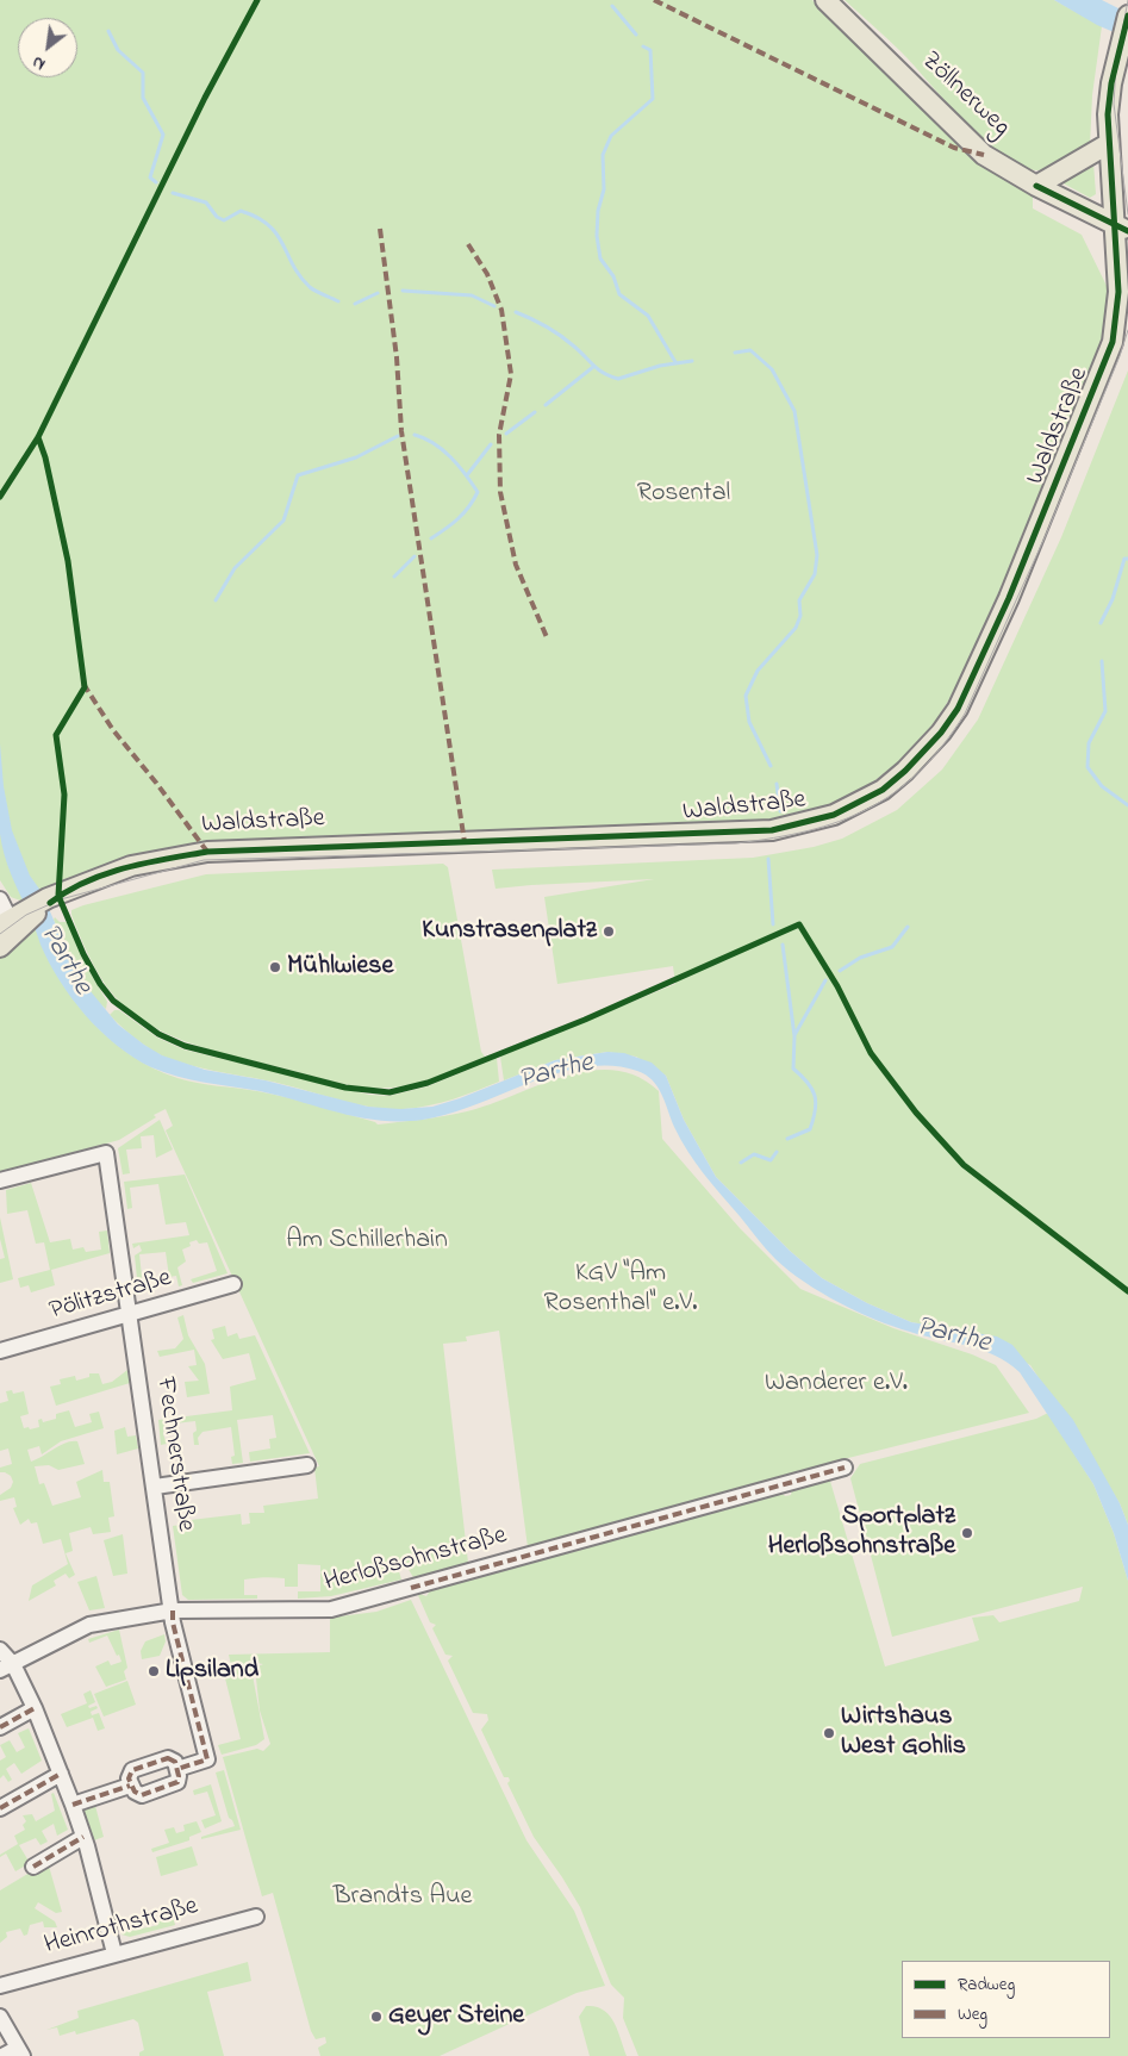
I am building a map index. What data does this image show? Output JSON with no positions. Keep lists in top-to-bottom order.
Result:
{
  "streets": {
    "main road": ["Zöllnerweg", "Waldstraße"],
    "street": [
      "Pölitzstraße",
      "Fechnerstraße",
      "Herloßsohnstraße",
      "Heinrothstraße"
    ]
  },
  "crossings": [
    ["Zöllnerweg", "Waldstraße"],
    ["Pölitzstraße", "Fechnerstraße"],
    ["Fechnerstraße", "Herloßsohnstraße"]
  ],
  "water": ["Parthe"],
  "parks": [
    "Rosental",
    "Am Schillerhain",
    "KGV \"Am Rosenthal\" e.V.",
    "Wanderer e.V.",
    "Brandts Aue"
  ],
  "places": [
    "Kunstrasenplatz",
    "Mühlwiese",
    "Sportplatz Herloßsohnstraße",
    "Lipsiland",
    "Wirtshaus West Gohlis",
    "Geyer Steine"
  ],
  "legend": ["Radweg", "Weg"],
  "north": "bottom left"
}
